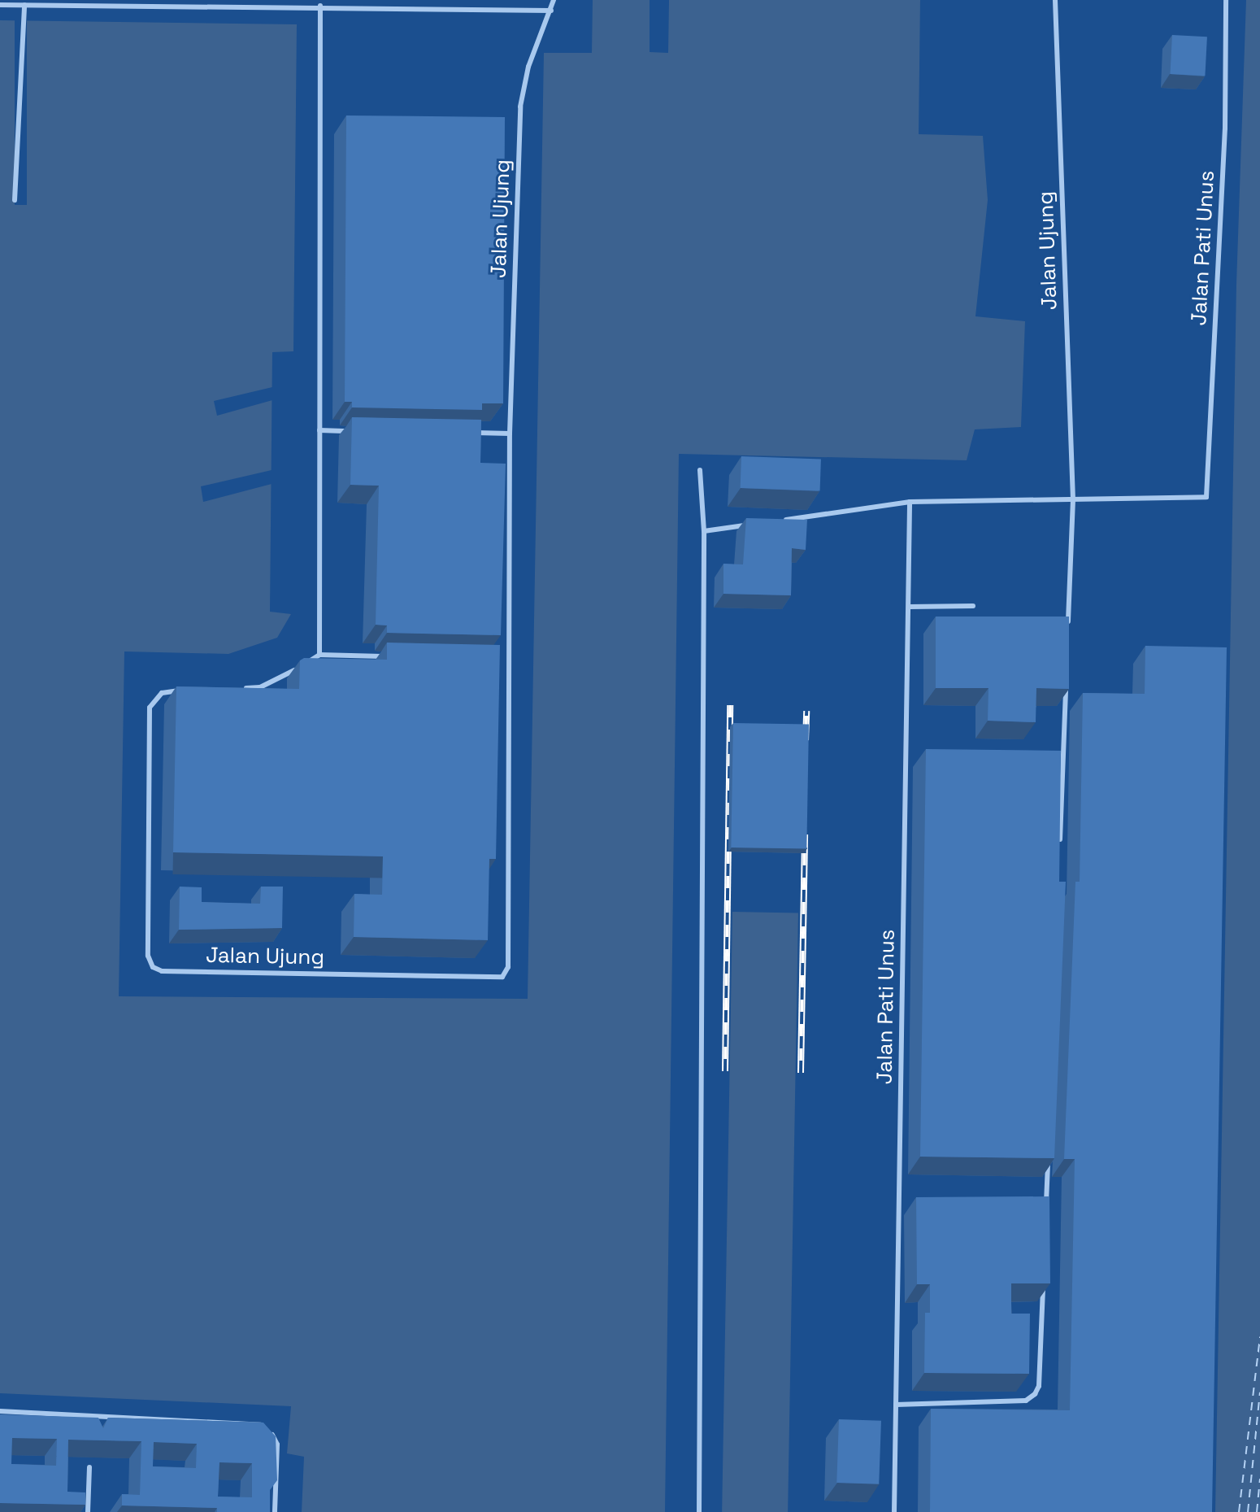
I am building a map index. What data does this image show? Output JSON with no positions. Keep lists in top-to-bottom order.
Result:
{
  "streets": {
    "lane": ["Jalan Ujung", "Jalan Pati Unus"]
  },
  "crossings": [
    ["Jalan Ujung", "Jalan Pati Unus"]
  ]
}
